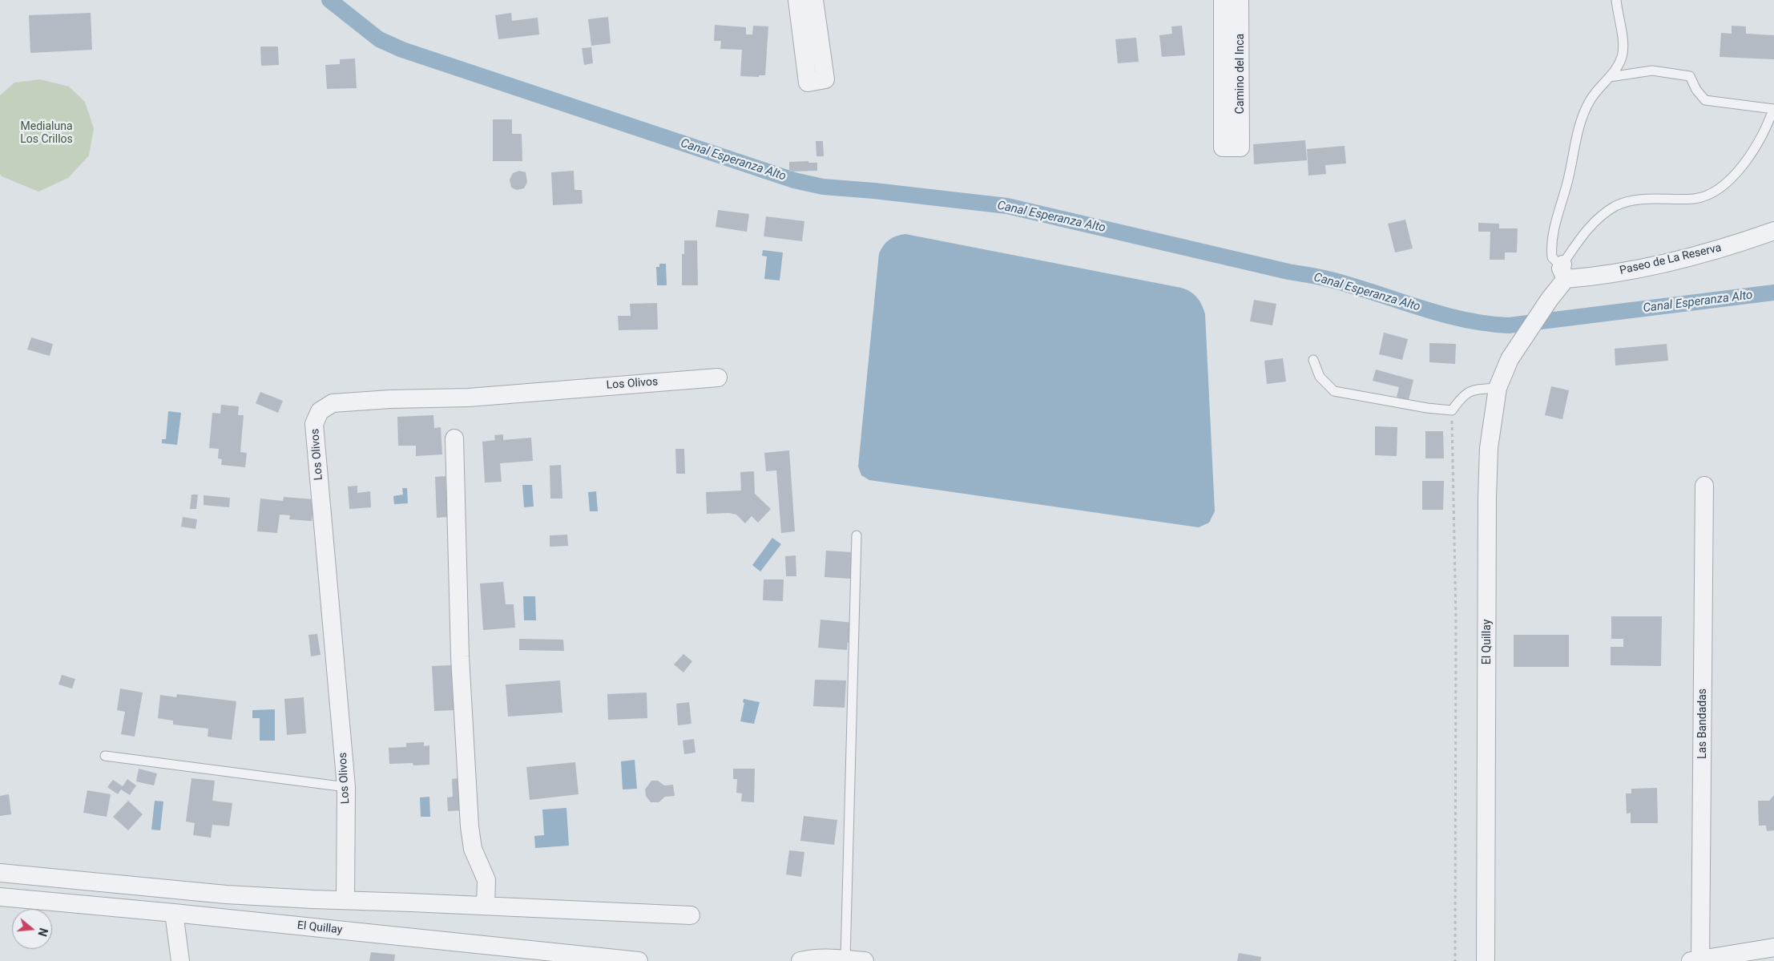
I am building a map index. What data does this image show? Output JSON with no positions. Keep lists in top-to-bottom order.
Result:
{
  "streets": {
    "street": [
      "Camino del Inca",
      "Paseo de La Reserva",
      "Los Olivos",
      "El Quillay",
      "Las Bandadas"
    ]
  },
  "crossings": [
    ["Paseo de La Reserva", "El Quillay"]
  ],
  "water": ["Canal Esperanza Alto"],
  "parks": ["Medialuna Los Crillos"],
  "north": "right"
}
